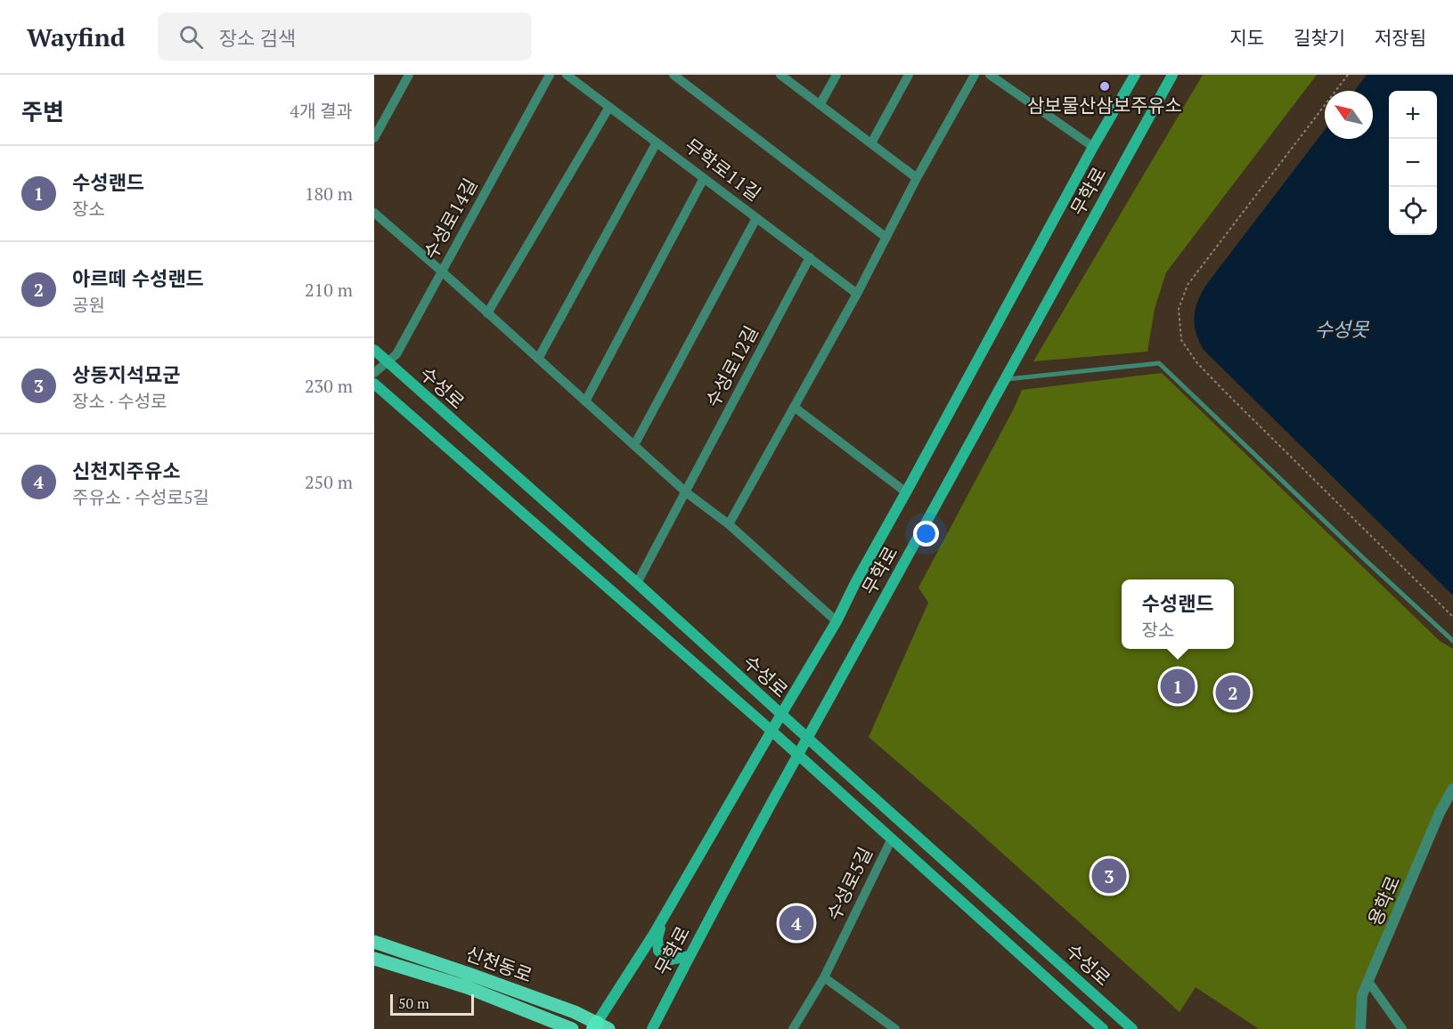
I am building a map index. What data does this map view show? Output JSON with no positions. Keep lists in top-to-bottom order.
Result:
{
  "streets": {
    "main road": ["무학로", "수성로", "신천동로"],
    "street": [
      "무학로11길",
      "수성로14길",
      "수성로12길",
      "수성로5길",
      "용학로"
    ]
  },
  "crossings": [
    ["무학로11길", "수성로12길"],
    ["무학로", "수성로"],
    ["무학로", "신천동로"],
    ["수성로14길", "수성로"],
    ["수성로12길", "수성로"],
    ["수성로", "수성로5길"]
  ],
  "water": ["수성못"],
  "places": ["삼보물산삼보주유소"],
  "scale_bar": "50 m",
  "north": "top left",
  "page": {
    "header": "Wayfind",
    "search": "장소 검색",
    "nav": ["지도", "길찾기", "저장됨"],
    "heading": ["주변", "4개 결과"],
    "map_buttons": ["+", "−"],
    "list": [
      {
        "mark": "1",
        "name": "수성랜드",
        "note": "장소",
        "value": "180 m"
      },
      {
        "mark": "2",
        "name": "아르떼 수성랜드",
        "note": "공원",
        "value": "210 m"
      },
      {
        "mark": "3",
        "name": "상동지석묘군",
        "note": "장소 · 수성로",
        "value": "230 m"
      },
      {
        "mark": "4",
        "name": "신천지주유소",
        "note": "주유소 · 수성로5길",
        "value": "250 m"
      }
    ],
    "popup": ["수성랜드", "장소"],
    "pins": [
      "1",
      "2",
      "3",
      "4"
    ],
    "scale": "50 m"
  }
}
